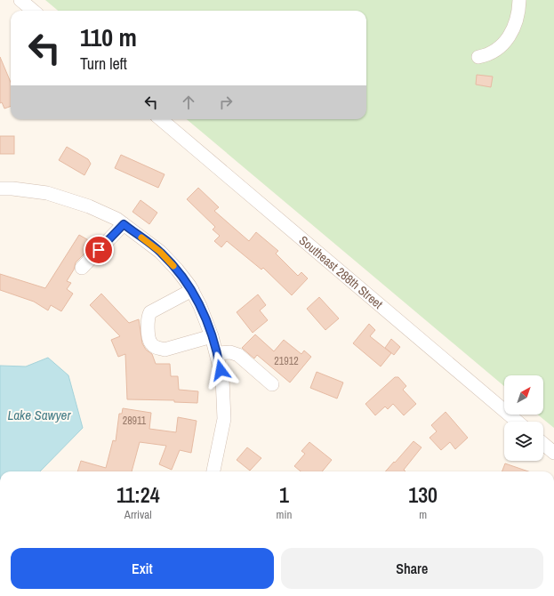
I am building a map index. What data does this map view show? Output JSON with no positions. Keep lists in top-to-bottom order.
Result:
{
  "streets": {
    "street": ["Southeast 288th Street"]
  },
  "water": ["Lake Sawyer"],
  "house_numbers": ["21912", "28911"],
  "north": "top right",
  "page": {
    "turn": ["110 m", "Turn left"],
    "eta": [
      "11:24",
      "Arrival",
      "1",
      "min",
      "130",
      "m"
    ],
    "buttons": ["Exit", "Share"]
  }
}
